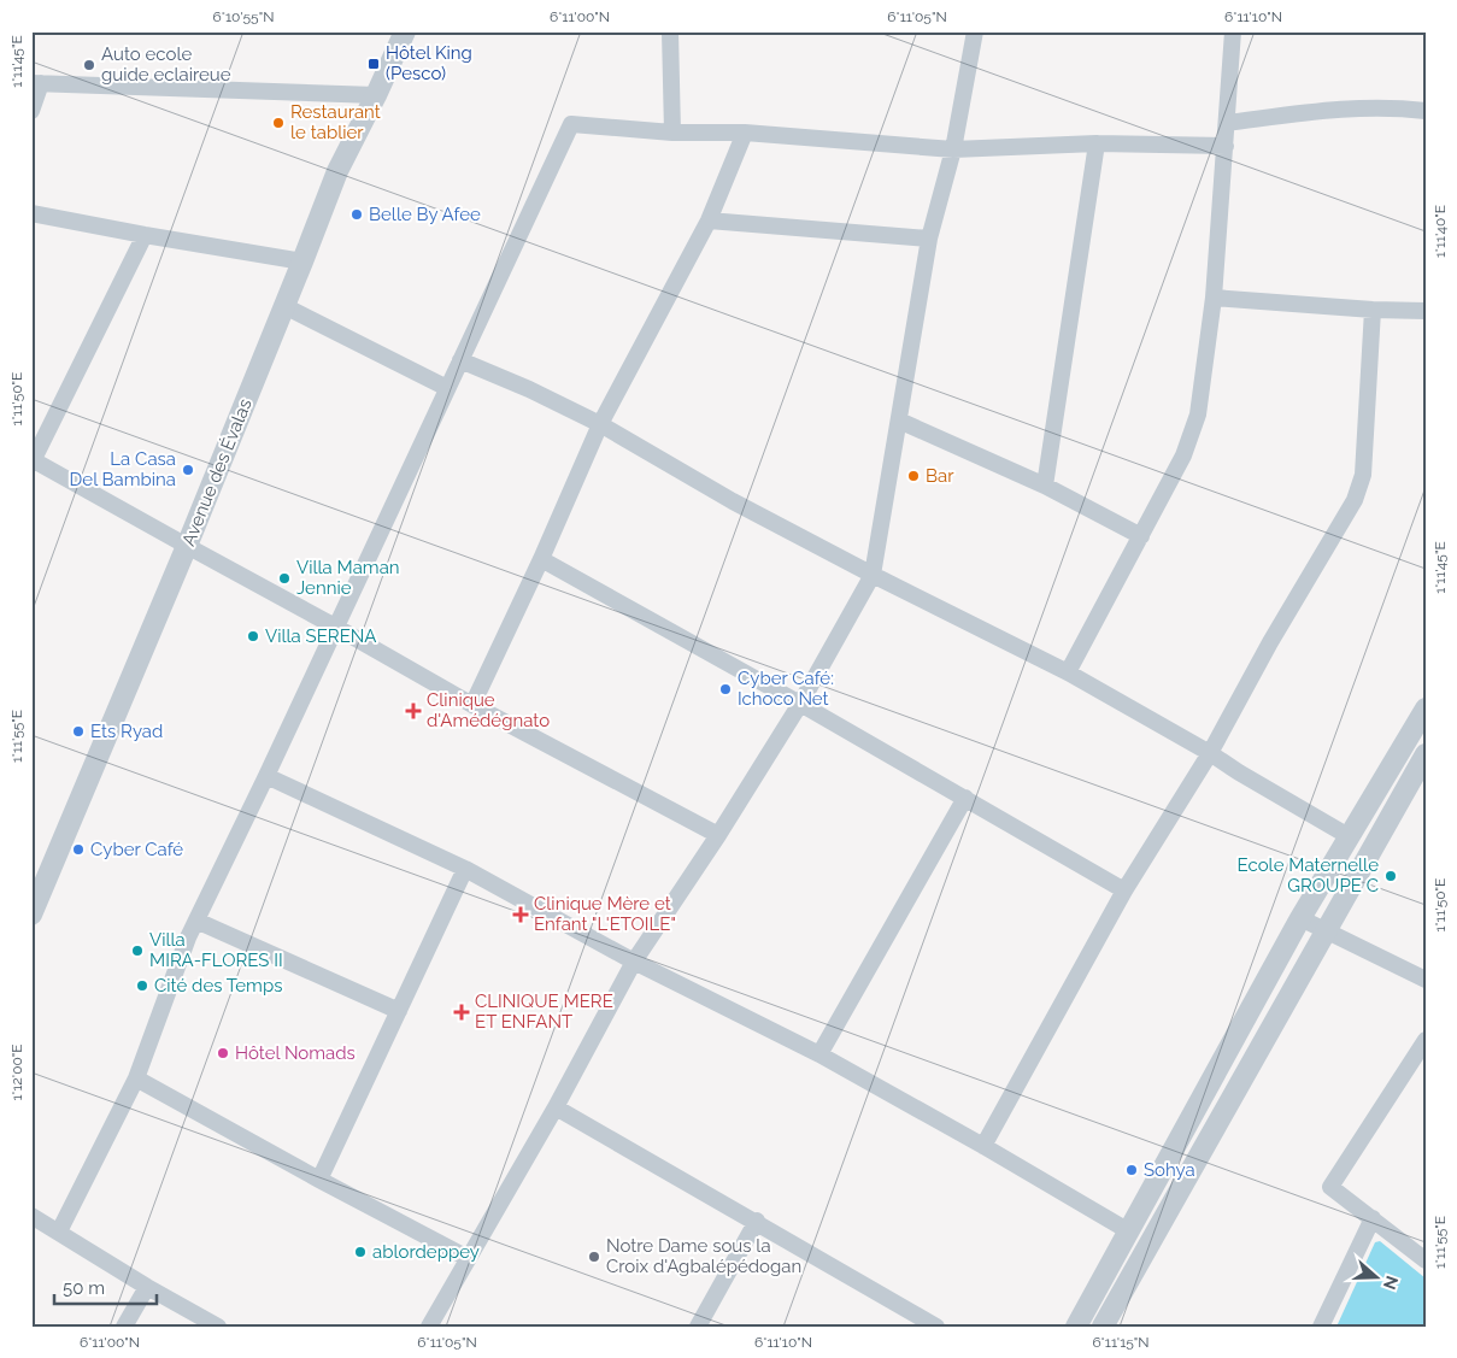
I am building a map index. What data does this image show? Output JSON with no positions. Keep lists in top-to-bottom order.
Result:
{
  "streets": {
    "street": ["Avenue des Évalas"]
  },
  "places": {
    "transit": ["Hôtel King (Pesco)"],
    "other": [
      "Auto ecole guide eclaireue",
      "Restaurant le tablier",
      "Belle By Afee",
      "La Casa Del Bambina",
      "Bar",
      "Villa Maman Jennie",
      "Villa SERENA",
      "Cyber Café: Ichoco Net",
      "Ets Ryad",
      "Cyber Café",
      "Ecole Maternelle GROUPE C",
      "Villa MIRA-FLORES II",
      "Cité des Temps",
      "Hôtel Nomads",
      "Sohya",
      "ablordeppey",
      "Notre Dame sous la Croix d'Agbalépédogan"
    ],
    "health": ["Clinique d'Amédégnato", "Clinique Mère et Enfant \"L'ETOILE\"", "CLINIQUE MERE ET ENFANT"]
  },
  "scale_bar": "50 m",
  "north": "right",
  "coordinates": [
    "6°10'55\"N",
    "6°11'00\"N",
    "6°11'05\"N",
    "6°11'10\"N",
    "1°11'45\"E",
    "1°11'40\"E",
    "1°11'50\"E",
    "1°11'55\"E",
    "1°12'00\"E",
    "6°11'15\"N"
  ]
}
